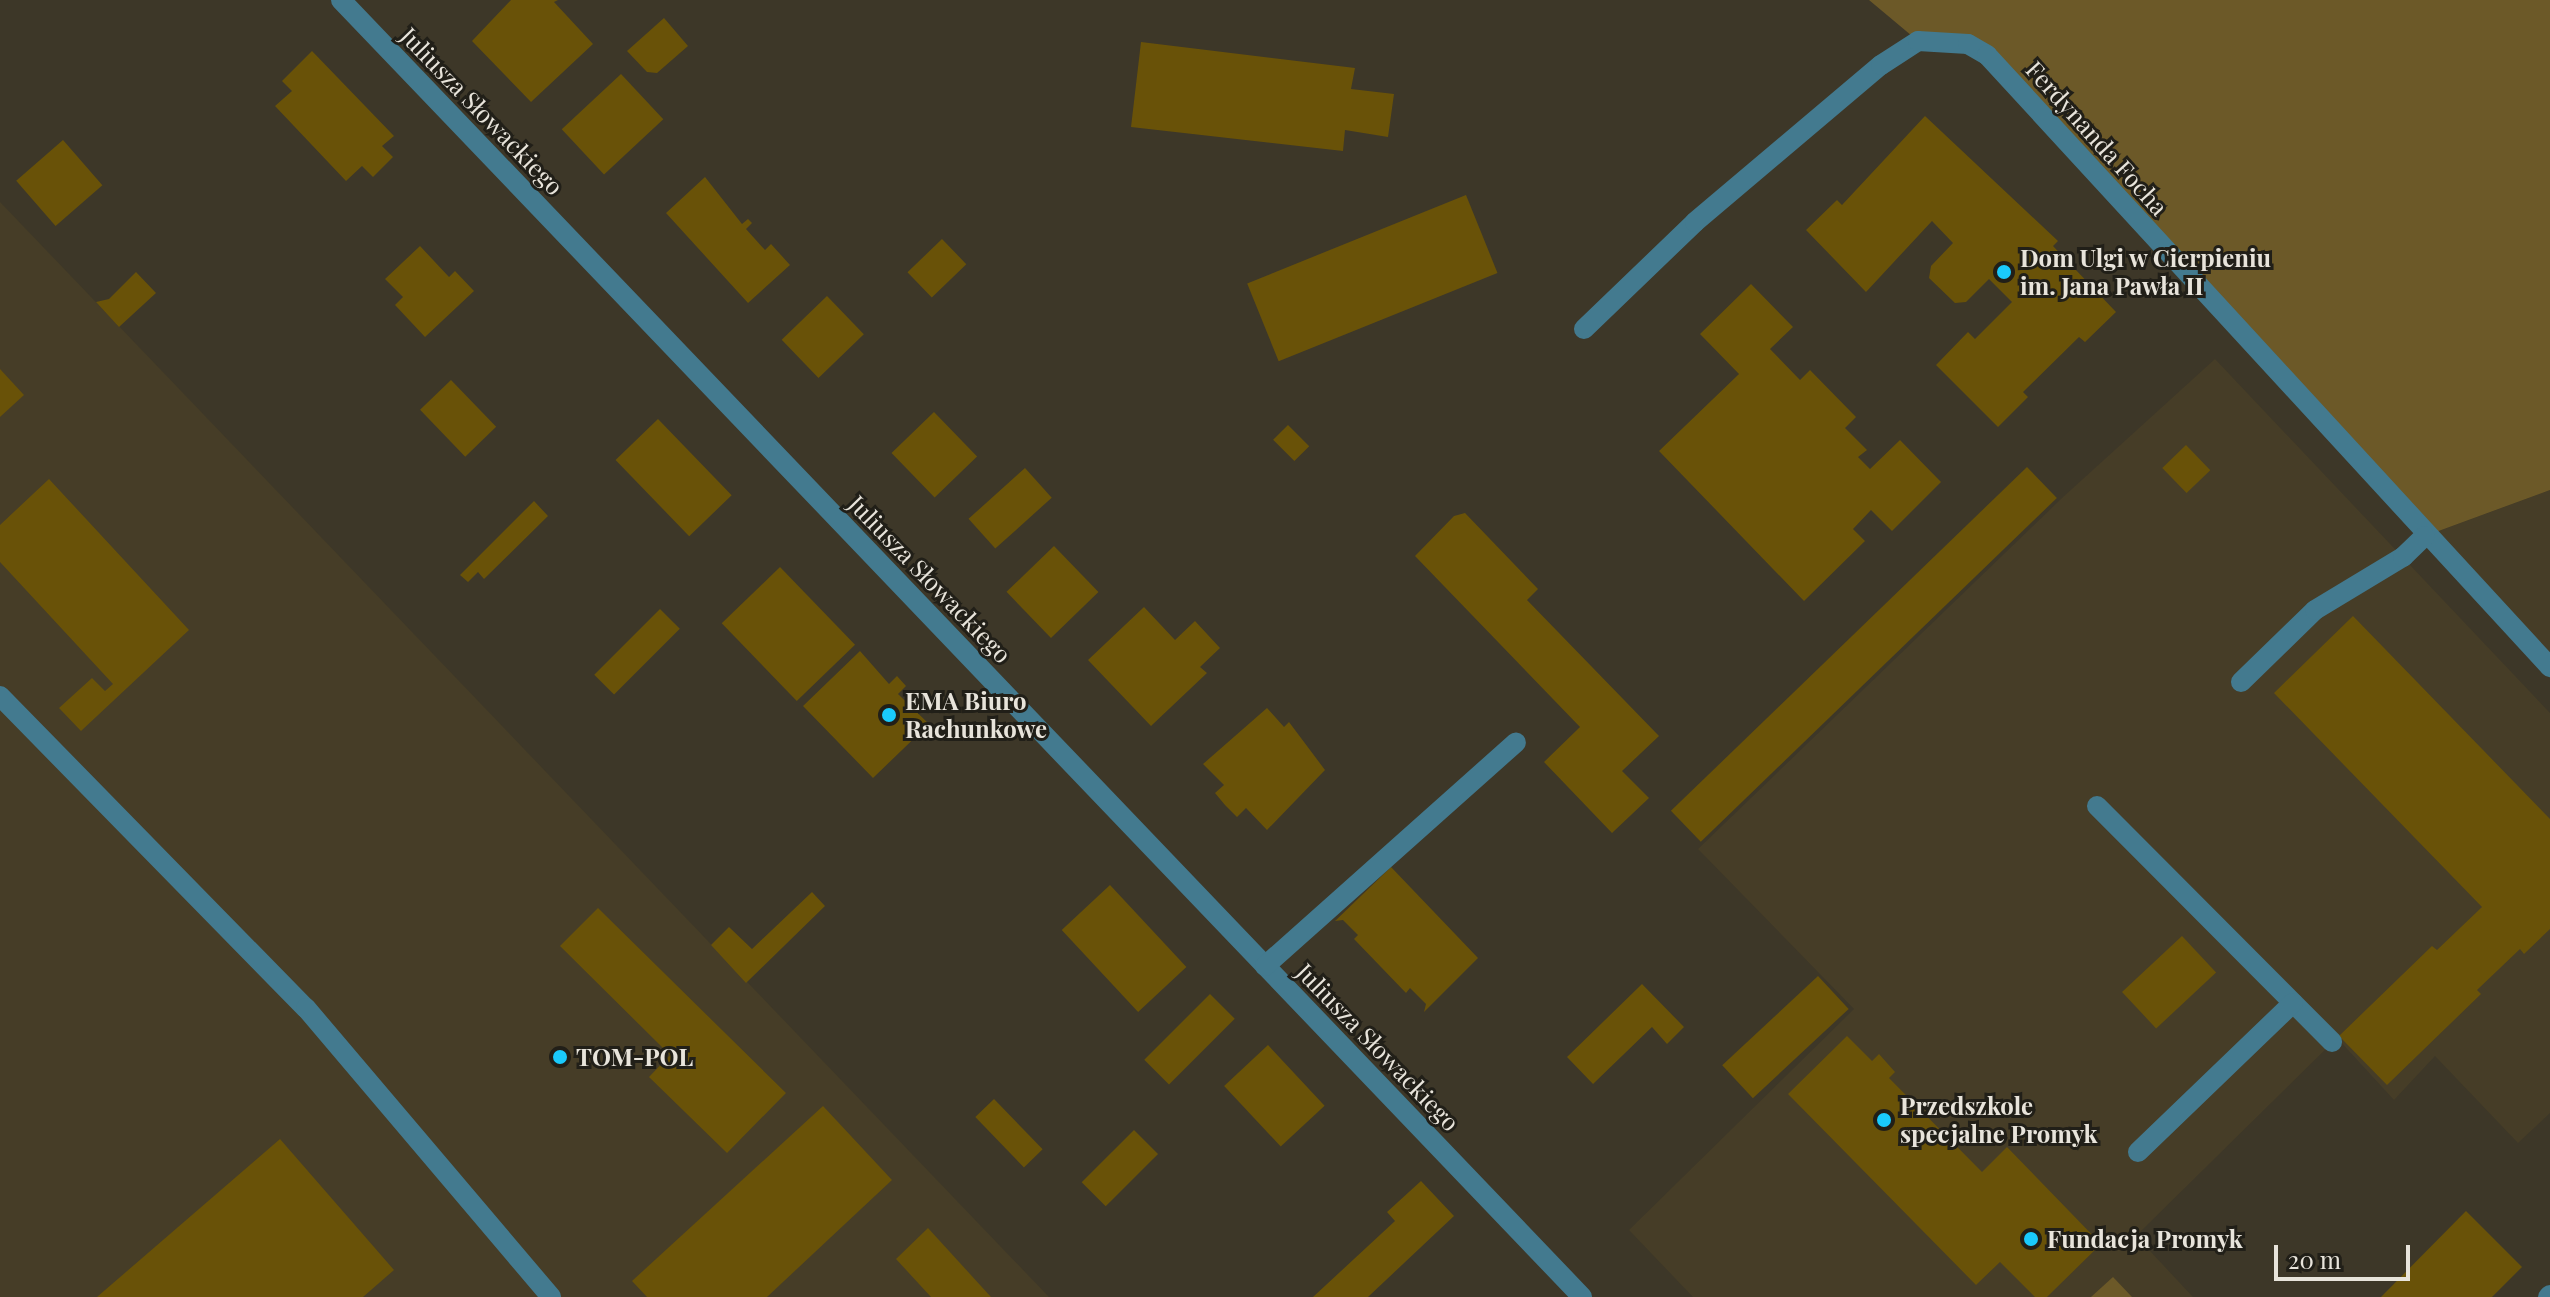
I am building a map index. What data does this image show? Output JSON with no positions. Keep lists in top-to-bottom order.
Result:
{
  "streets": {
    "street": ["Juliusza Słowackiego", "Ferdynanda Focha"]
  },
  "places": [
    "Dom Ulgi w Cierpieniu im. Jana Pawła II",
    "EMA Biuro Rachunkowe",
    "TOM-POL",
    "Przedszkole specjalne Promyk",
    "Fundacja Promyk"
  ],
  "scale_bar": "20 m"
}
